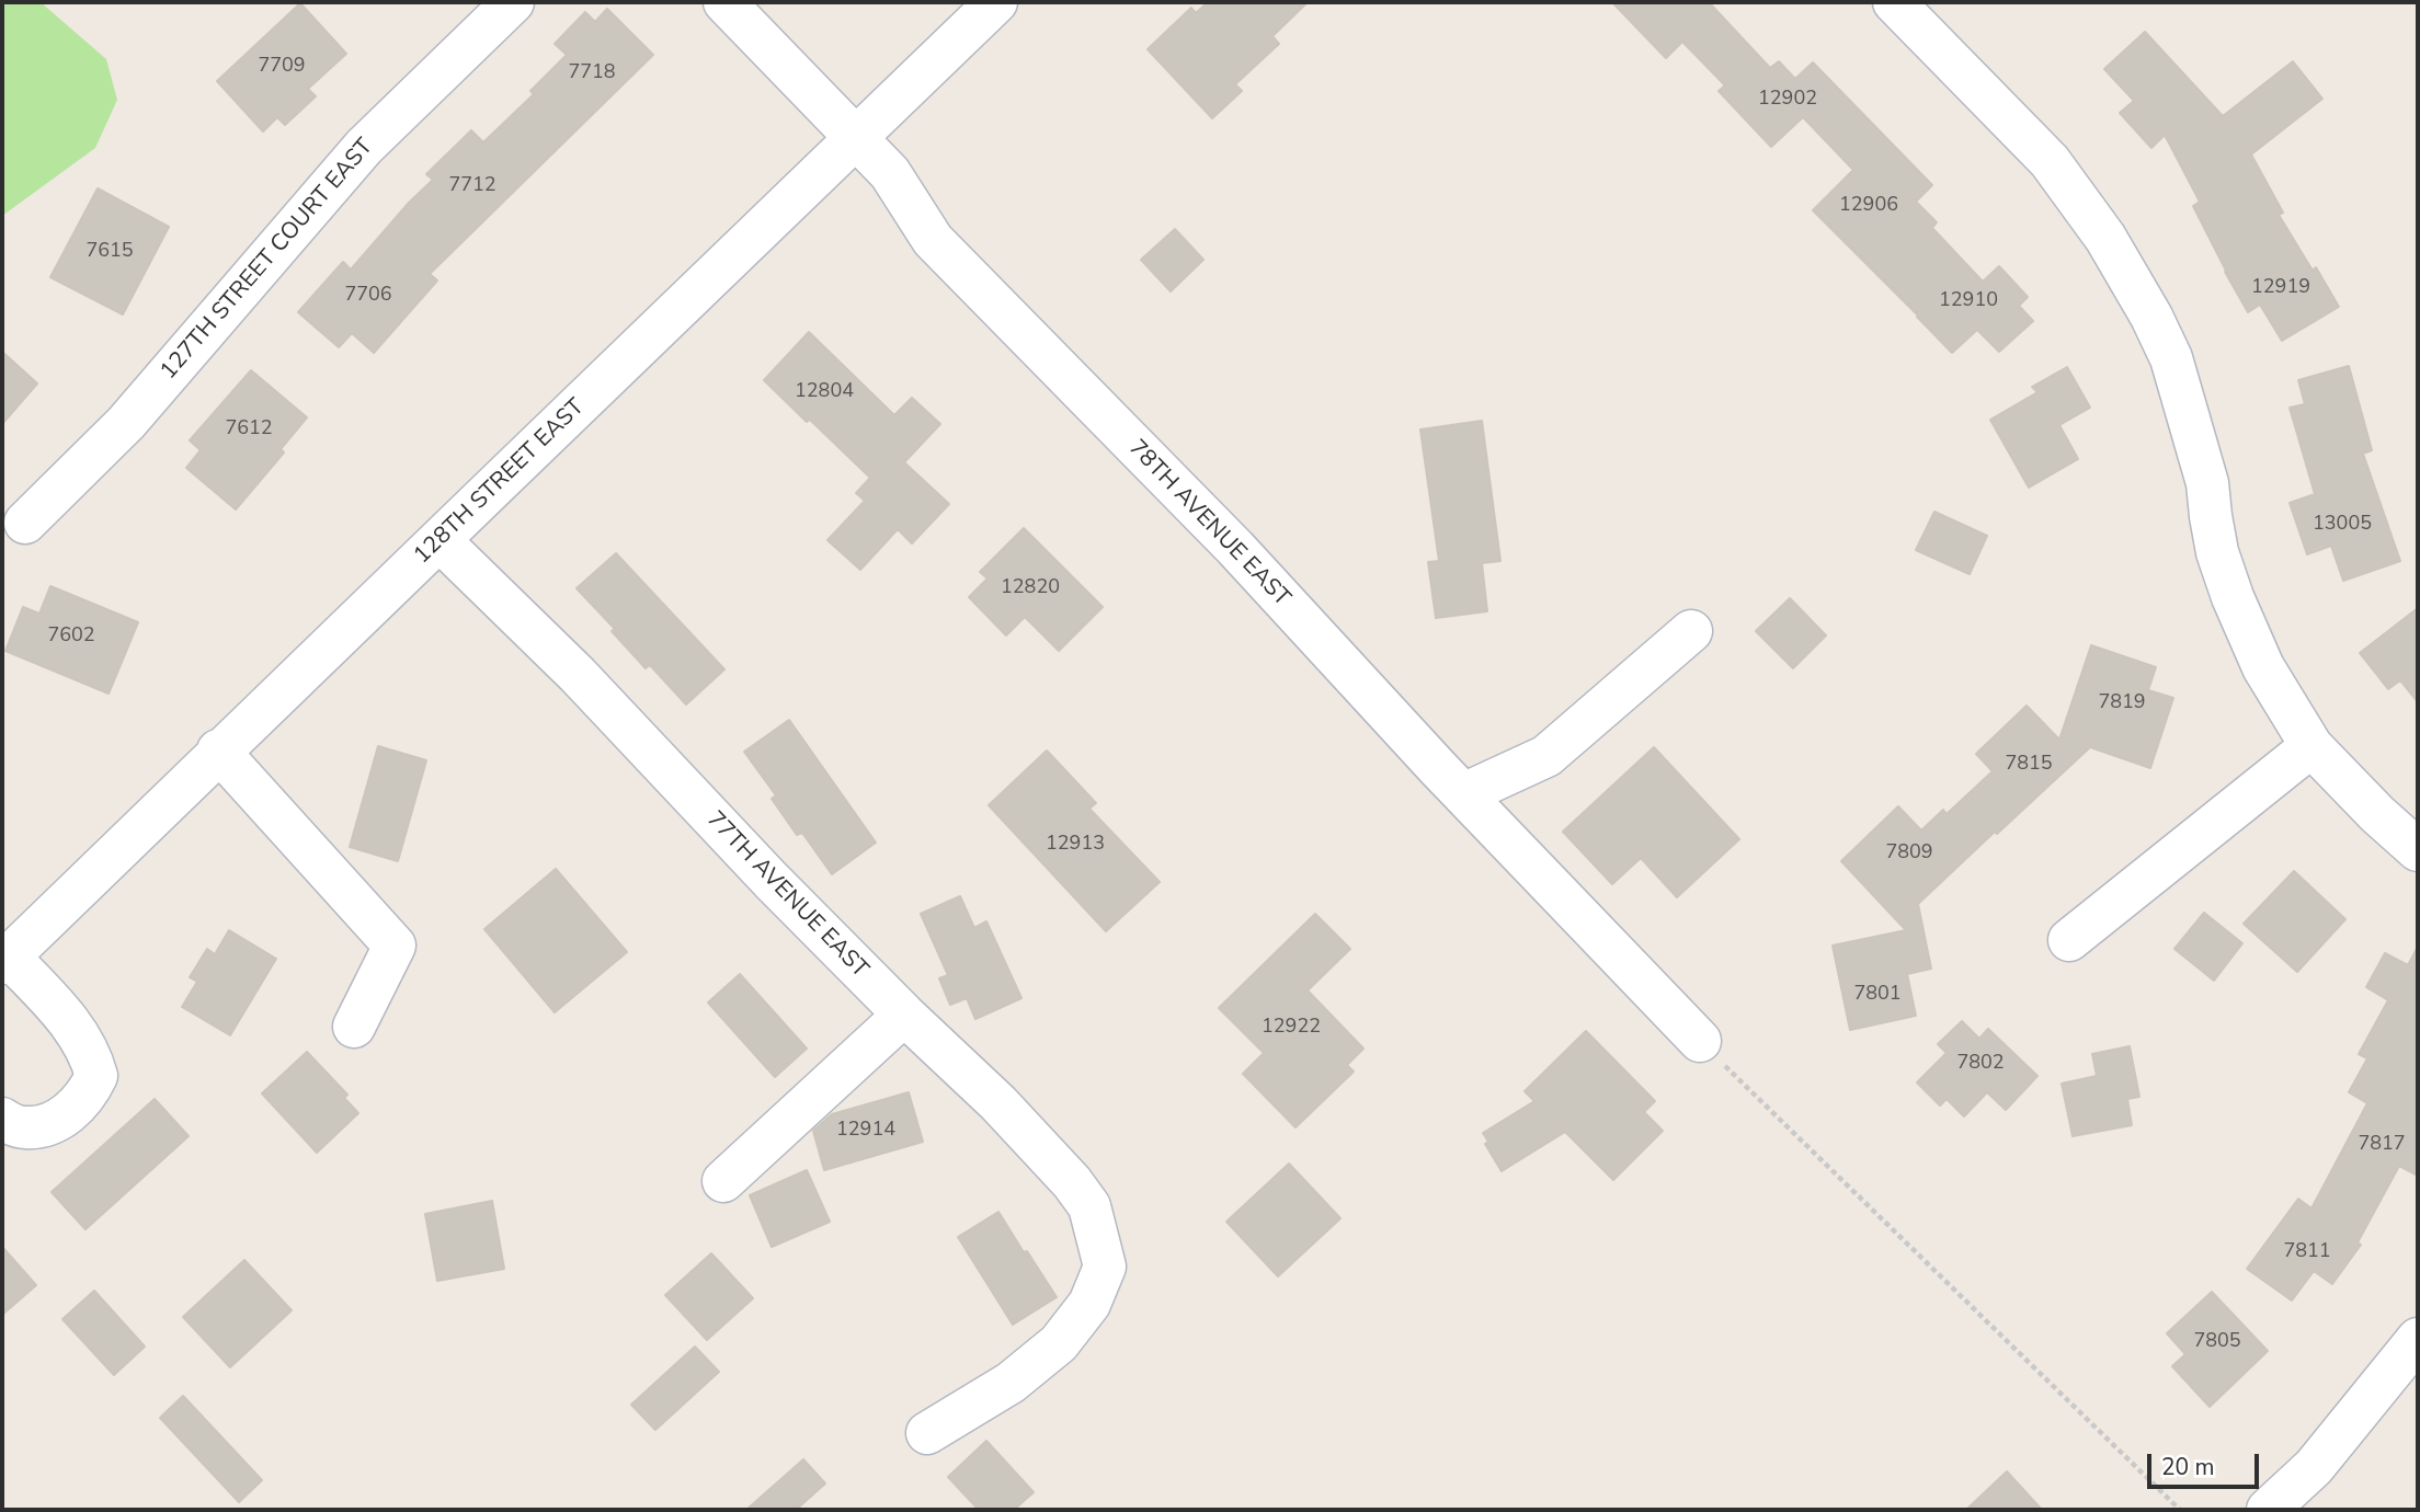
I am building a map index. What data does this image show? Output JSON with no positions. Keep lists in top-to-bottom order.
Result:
{
  "streets": {
    "street": [
      "127TH STREET COURT EAST",
      "128TH STREET EAST",
      "78TH AVENUE EAST",
      "77TH AVENUE EAST"
    ]
  },
  "crossings": [
    ["128TH STREET EAST", "78TH AVENUE EAST"],
    ["128TH STREET EAST", "77TH AVENUE EAST"]
  ],
  "house_numbers": [
    "7709",
    "7718",
    "12902",
    "7712",
    "12906",
    "7615",
    "12919",
    "7706",
    "12910",
    "12804",
    "7612",
    "13005",
    "12820",
    "7602",
    "7819",
    "7815",
    "12913",
    "7809",
    "7801",
    "12922",
    "7802",
    "12914",
    "7817",
    "7811",
    "7805"
  ],
  "scale_bar": "20 m"
}
